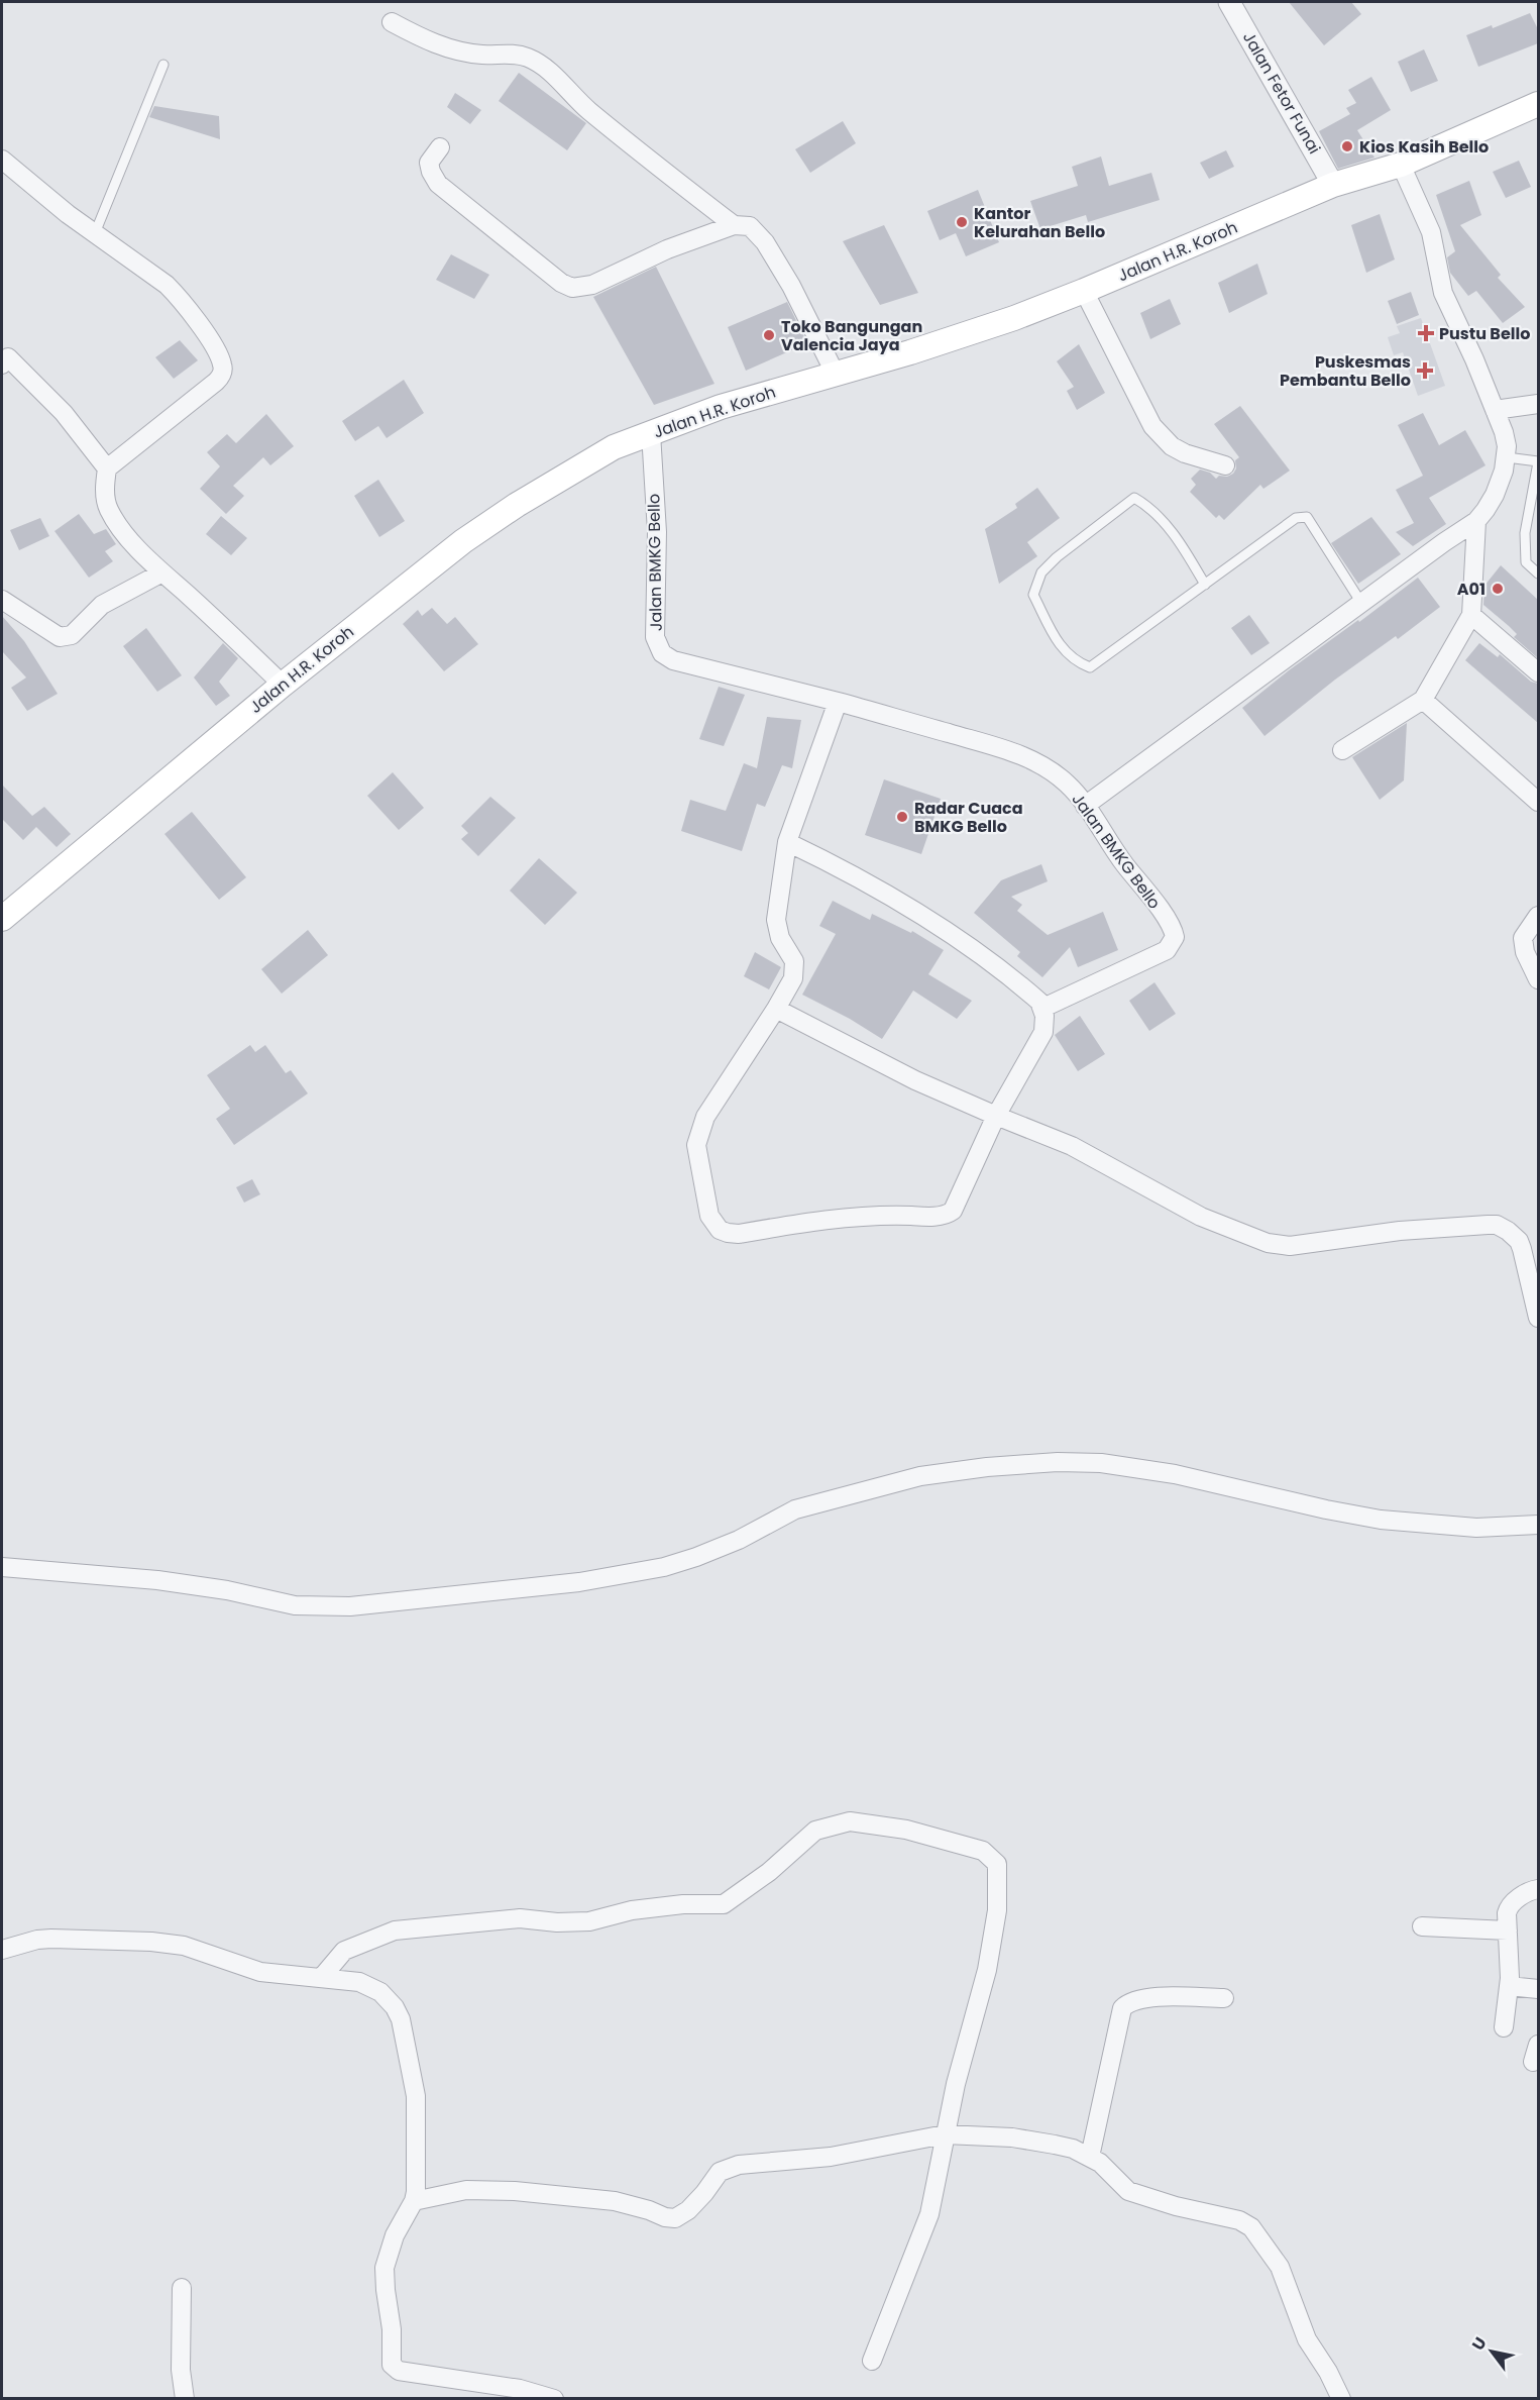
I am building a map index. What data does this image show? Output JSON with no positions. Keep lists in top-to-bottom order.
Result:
{
  "streets": {
    "main road": ["Jalan H.R. Koroh"],
    "street": ["Jalan Fetor Funai", "Jalan BMKG Bello"]
  },
  "crossings": [
    ["Jalan Fetor Funai", "Jalan H.R. Koroh"],
    ["Jalan H.R. Koroh", "Jalan BMKG Bello"]
  ],
  "places": {
    "other": [
      "Kios Kasih Bello",
      "Kantor Kelurahan Bello",
      "Toko Bangungan Valencia Jaya",
      "A01",
      "Radar Cuaca BMKG Bello"
    ],
    "health": ["Pustu Bello", "Puskesmas Pembantu Bello"]
  },
  "north": "top left"
}
